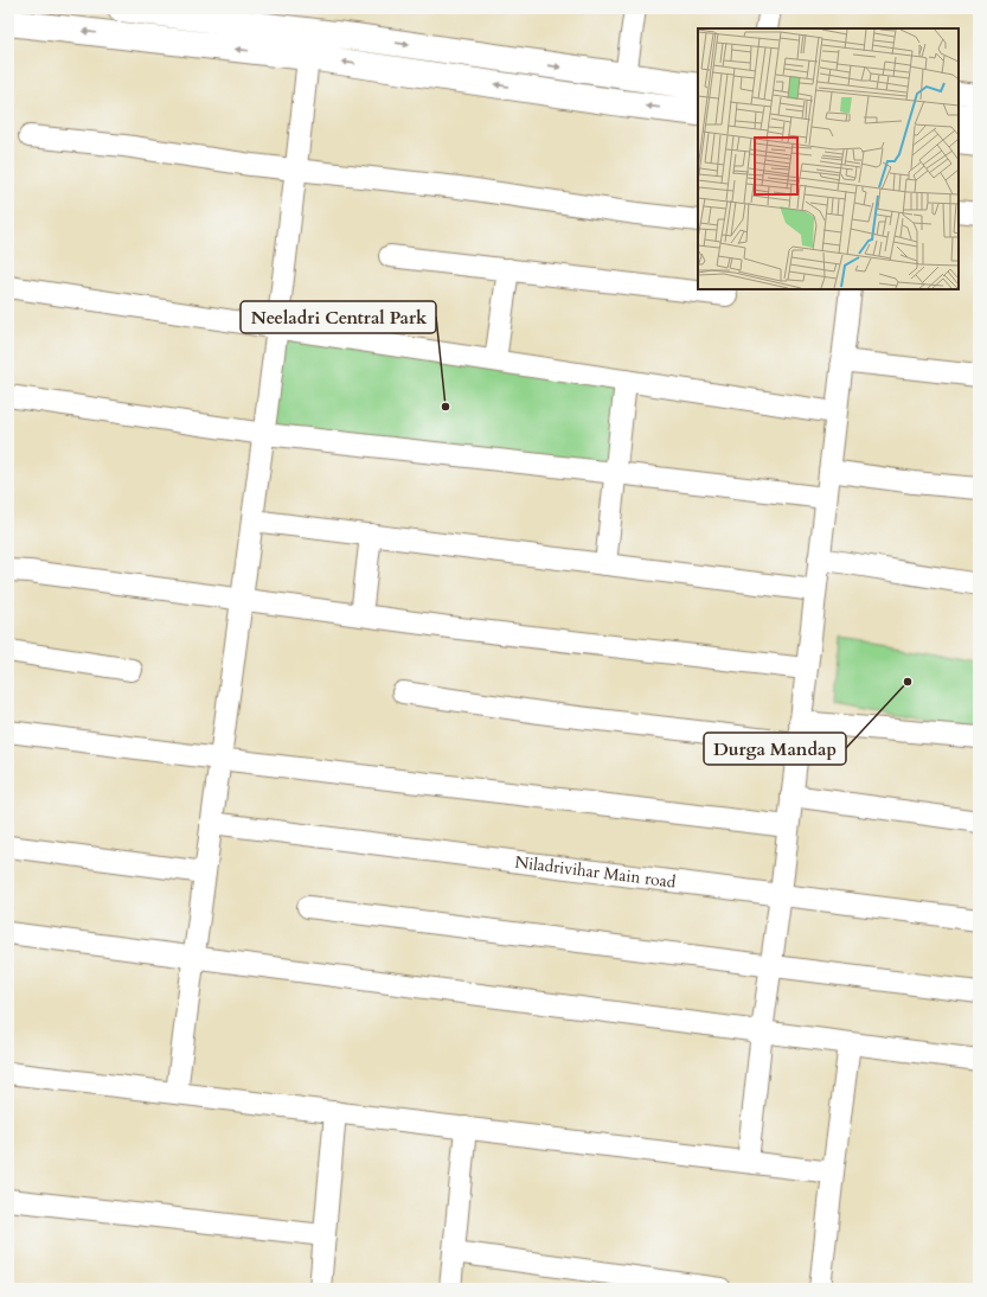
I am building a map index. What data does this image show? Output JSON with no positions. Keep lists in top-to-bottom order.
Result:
{
  "streets": {
    "street": ["Niladrivihar Main road"]
  },
  "places": ["Neeladri Central Park", "Durga Mandap"]
}
